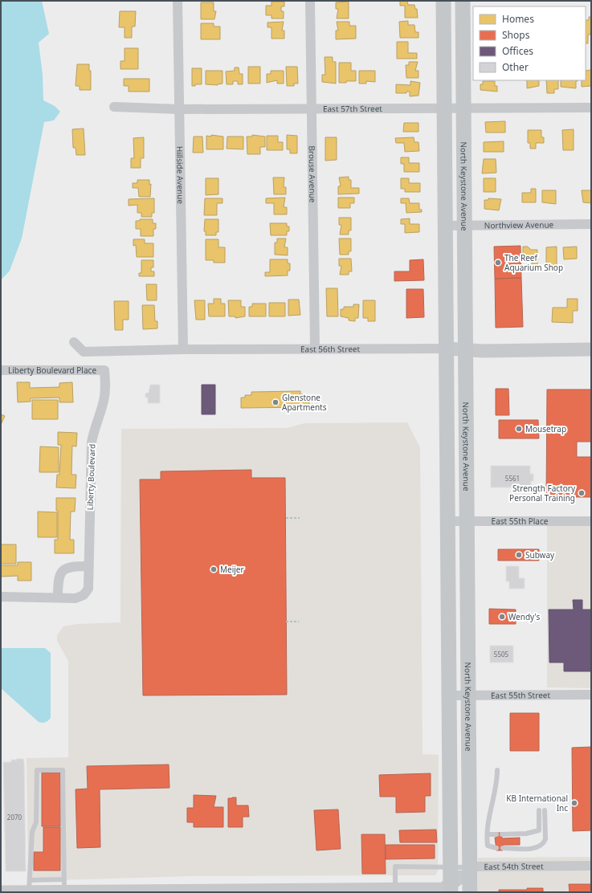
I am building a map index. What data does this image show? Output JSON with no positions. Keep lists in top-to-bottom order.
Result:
{
  "streets": {
    "main road": ["North Keystone Avenue"],
    "street": [
      "East 57th Street",
      "Brouse Avenue",
      "Hillside Avenue",
      "Northview Avenue",
      "East 56th Street",
      "Liberty Boulevard Place",
      "Liberty Boulevard",
      "East 55th Place",
      "East 55th Street",
      "East 54th Street"
    ]
  },
  "crossings": [
    ["East 57th Street", "Brouse Avenue"],
    ["East 57th Street", "Hillside Avenue"],
    ["East 57th Street", "North Keystone Avenue"],
    ["Brouse Avenue", "East 56th Street"],
    ["Hillside Avenue", "East 56th Street"],
    ["North Keystone Avenue", "Northview Avenue"],
    ["North Keystone Avenue", "East 56th Street"],
    ["North Keystone Avenue", "East 55th Place"],
    ["North Keystone Avenue", "East 55th Street"],
    ["North Keystone Avenue", "East 54th Street"],
    ["Liberty Boulevard Place", "Liberty Boulevard"]
  ],
  "places": [
    "The Reef Aquarium Shop",
    "Glenstone Apartments",
    "Mousetrap",
    "Strength Factory Personal Training",
    "Subway",
    "Meijer",
    "Wendy's",
    "KB International Inc"
  ],
  "house_numbers": ["5561", "5505", "2070"],
  "legend": [
    "Homes",
    "Shops",
    "Offices",
    "Other"
  ]
}
